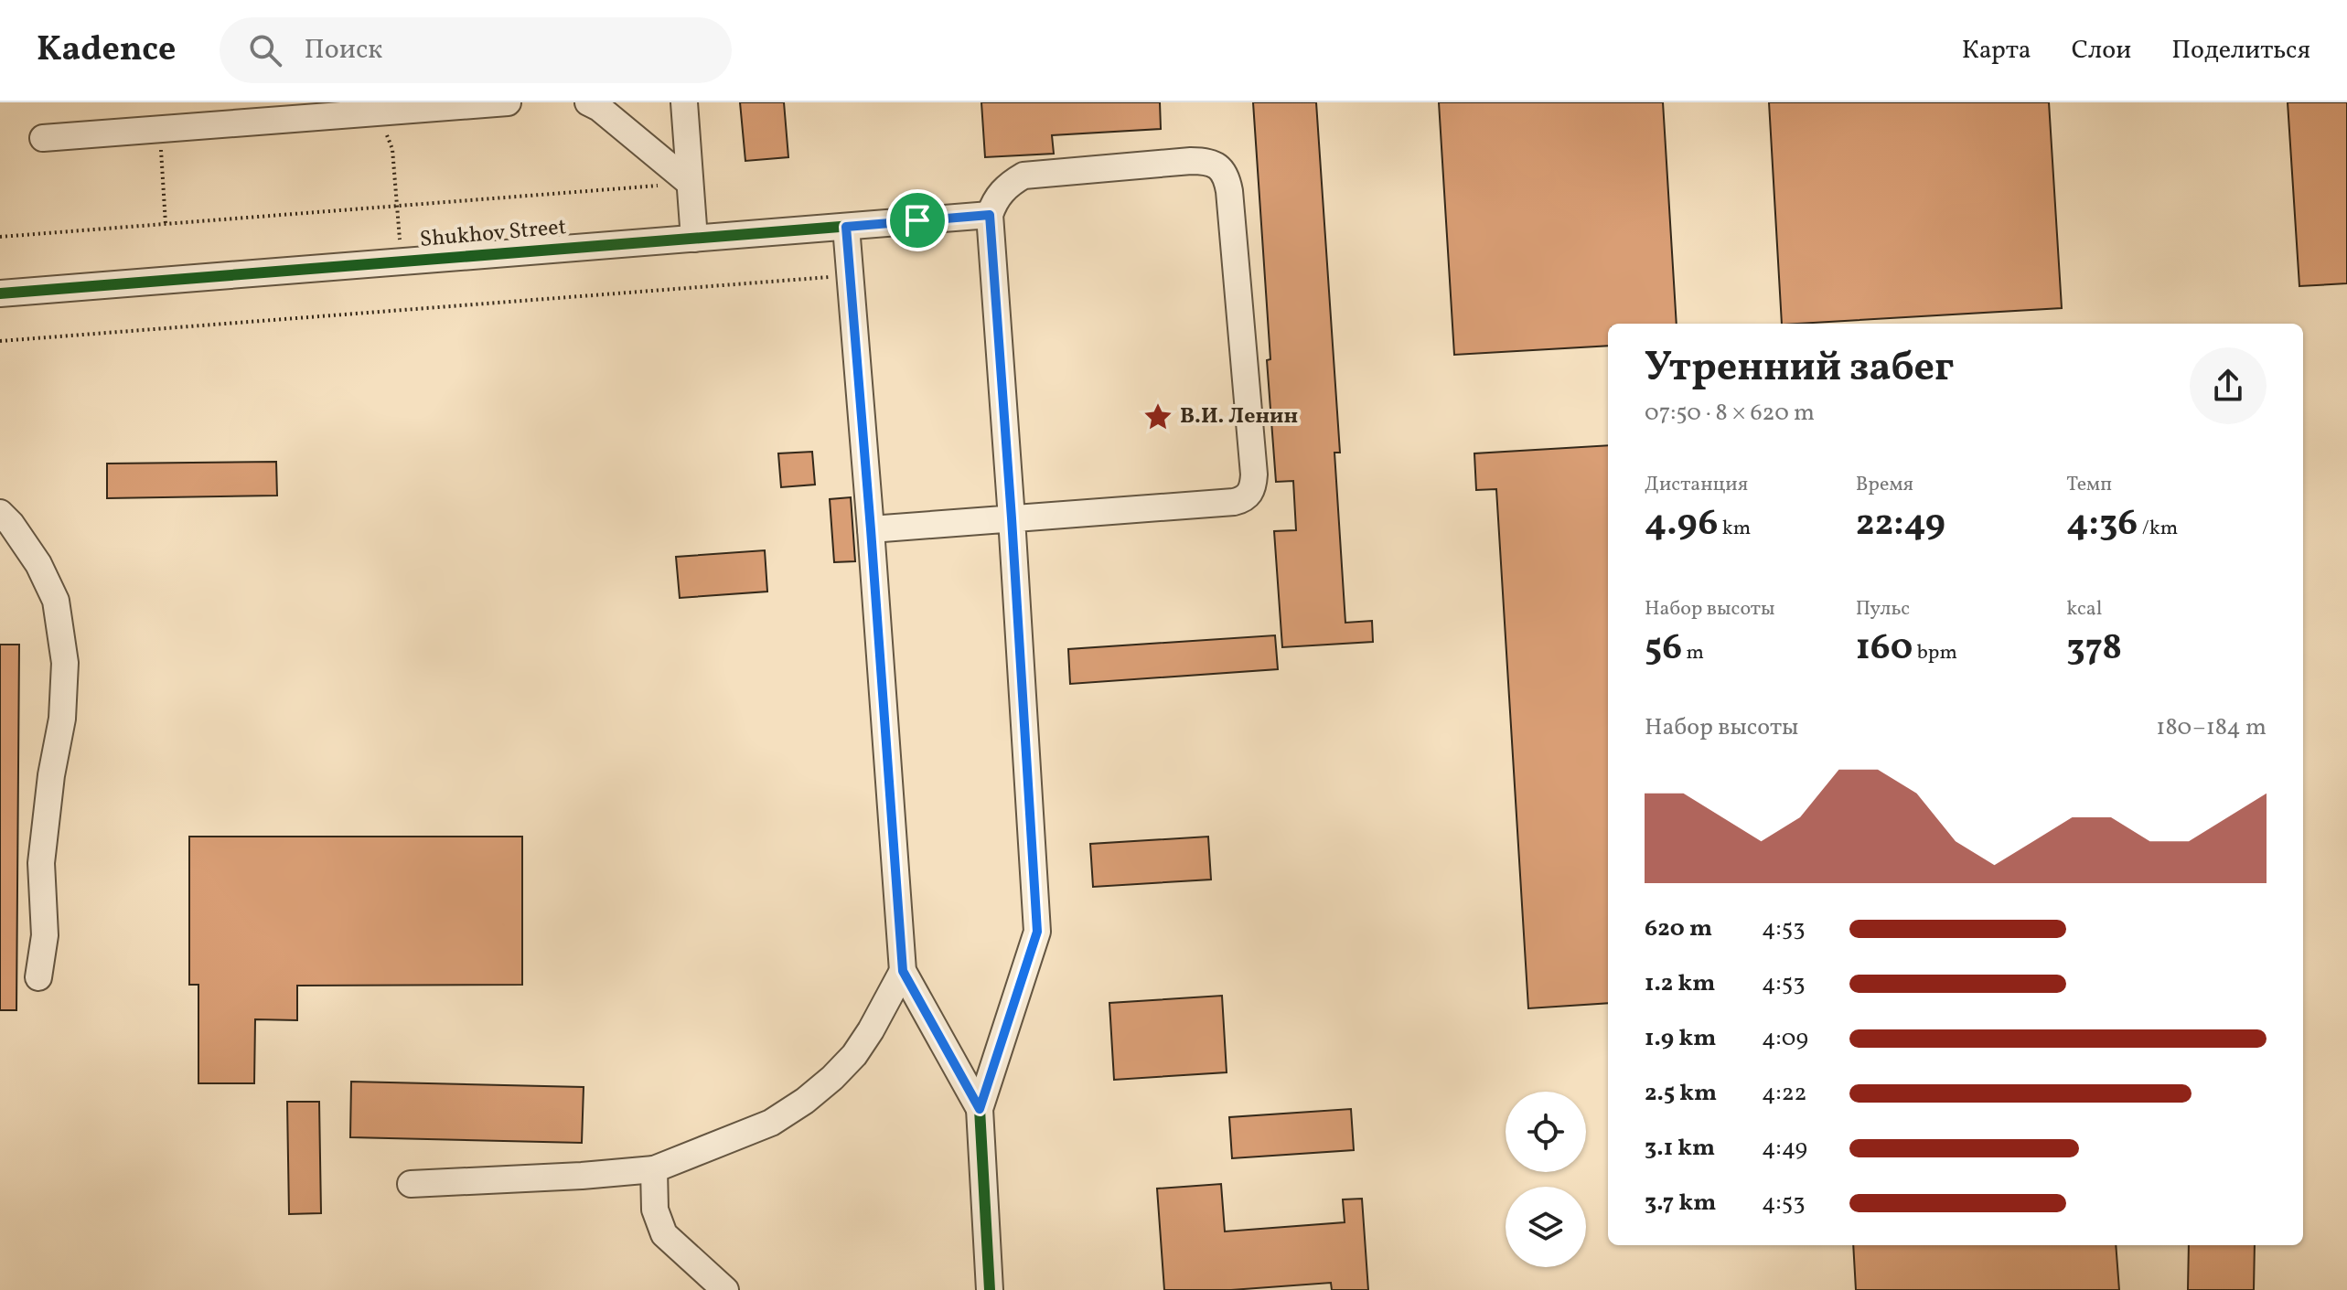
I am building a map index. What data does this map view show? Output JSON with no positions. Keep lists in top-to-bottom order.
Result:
{
  "streets": {
    "street": ["Shukhov Street"]
  },
  "places": {
    "place": ["В.И. Ленин"]
  },
  "page": {
    "header": "Kadence",
    "search": "Поиск",
    "nav": ["Карта", "Слои", "Поделиться"],
    "heading": ["Утренний забег", "07:50 · 8 × 620 m"],
    "stats": [
      ["Дистанция", "4.96 km"],
      ["Время", "22:49"],
      ["Темп", "4:36 /km"],
      ["Набор высоты", "56 m"],
      ["Пульс", "160 bpm"],
      ["kcal", "378"]
    ],
    "chart": ["Набор высоты", "180–184 m"],
    "list": [
      {
        "name": "620 m",
        "note": "4:53"
      },
      {
        "name": "1.2 km",
        "note": "4:53"
      },
      {
        "name": "1.9 km",
        "note": "4:09"
      },
      {
        "name": "2.5 km",
        "note": "4:22"
      },
      {
        "name": "3.1 km",
        "note": "4:49"
      },
      {
        "name": "3.7 km",
        "note": "4:53"
      }
    ]
  }
}
